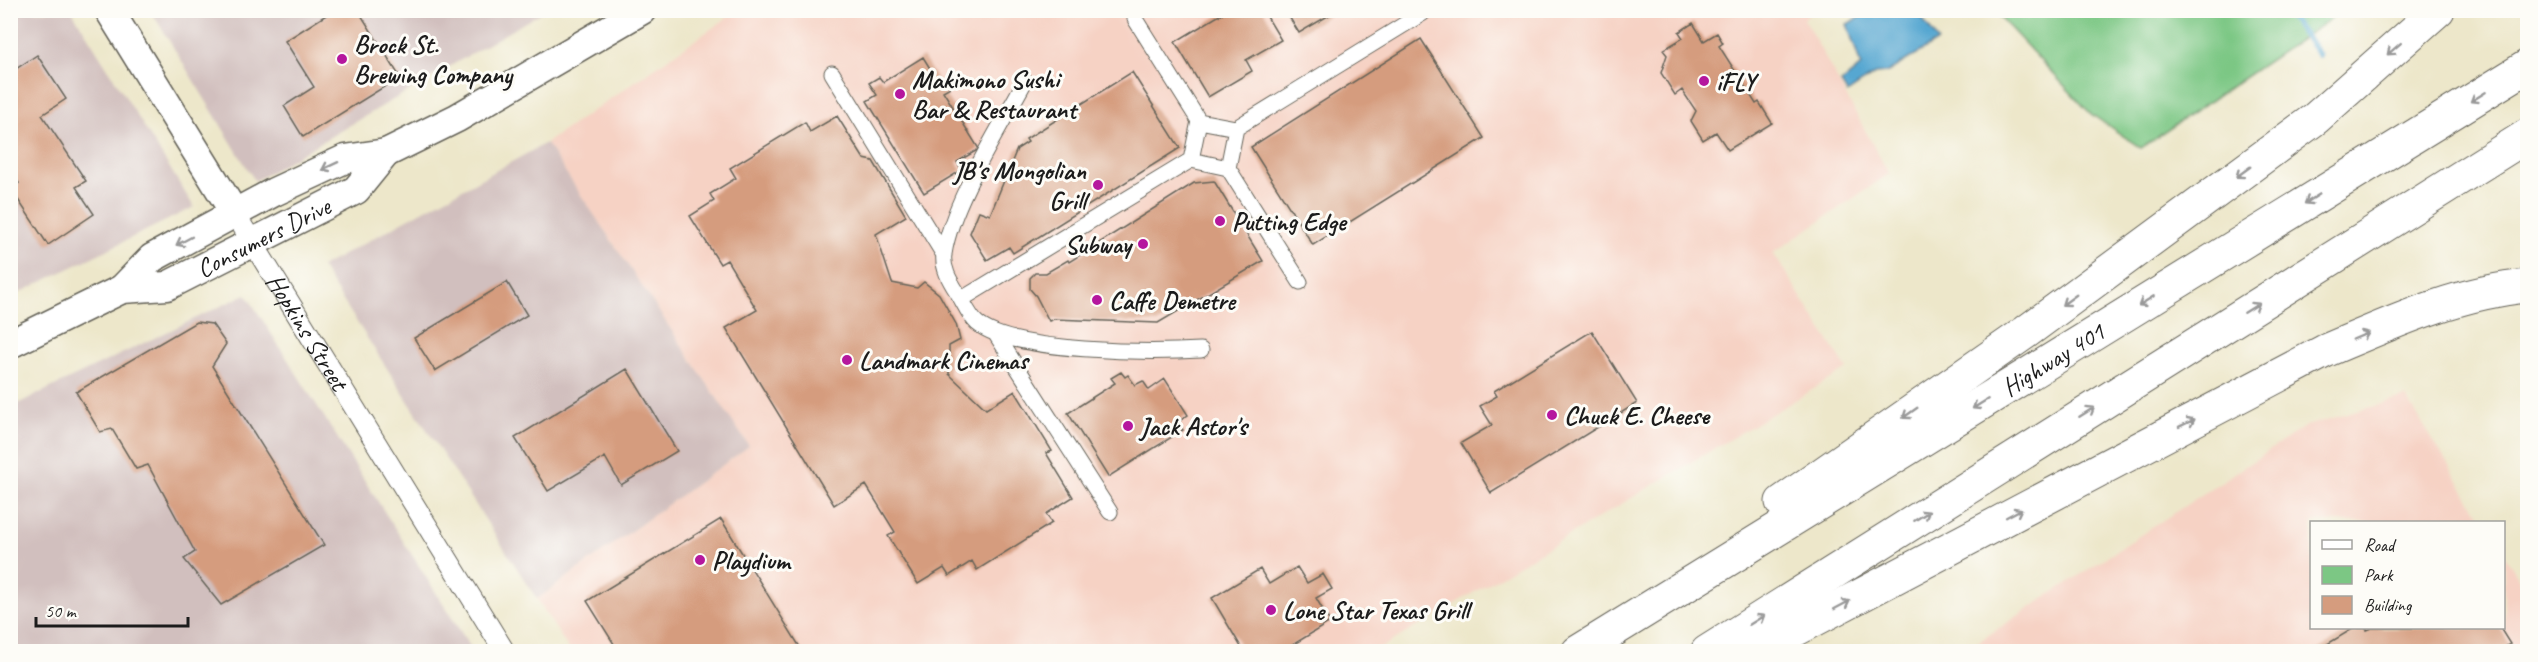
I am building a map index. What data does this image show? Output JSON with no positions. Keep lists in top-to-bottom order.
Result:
{
  "streets": {
    "highway": ["Highway 401"],
    "main road": ["Consumers Drive", "Hopkins Street"]
  },
  "crossings": [
    ["Consumers Drive", "Hopkins Street"]
  ],
  "places": [
    "Brock St. Brewing Company",
    "iFLY",
    "Makimono Sushi Bar & Restaurant",
    "JB's Mongolian Grill",
    "Putting Edge",
    "Subway",
    "Caffe Demetre",
    "Landmark Cinemas",
    "Chuck E. Cheese",
    "Jack Astor's",
    "Playdium",
    "Lone Star Texas Grill"
  ],
  "legend": ["Road", "Park", "Building"],
  "scale_bar": "50 m"
}
